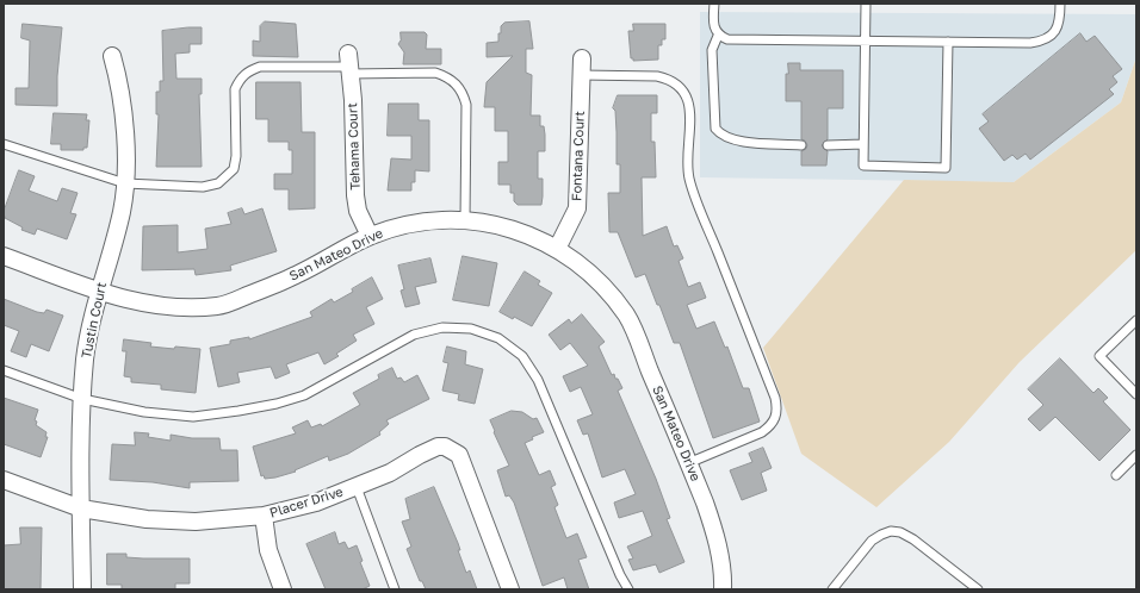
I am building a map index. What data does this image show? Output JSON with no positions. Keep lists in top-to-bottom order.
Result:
{
  "streets": {
    "street": [
      "Tehama Court",
      "Fontana Court",
      "San Mateo Drive",
      "Tustin Court",
      "Placer Drive"
    ]
  },
  "crossings": [
    ["Tehama Court", "San Mateo Drive"],
    ["Fontana Court", "San Mateo Drive"],
    ["San Mateo Drive", "Tustin Court"],
    ["Tustin Court", "Placer Drive"]
  ]
}
